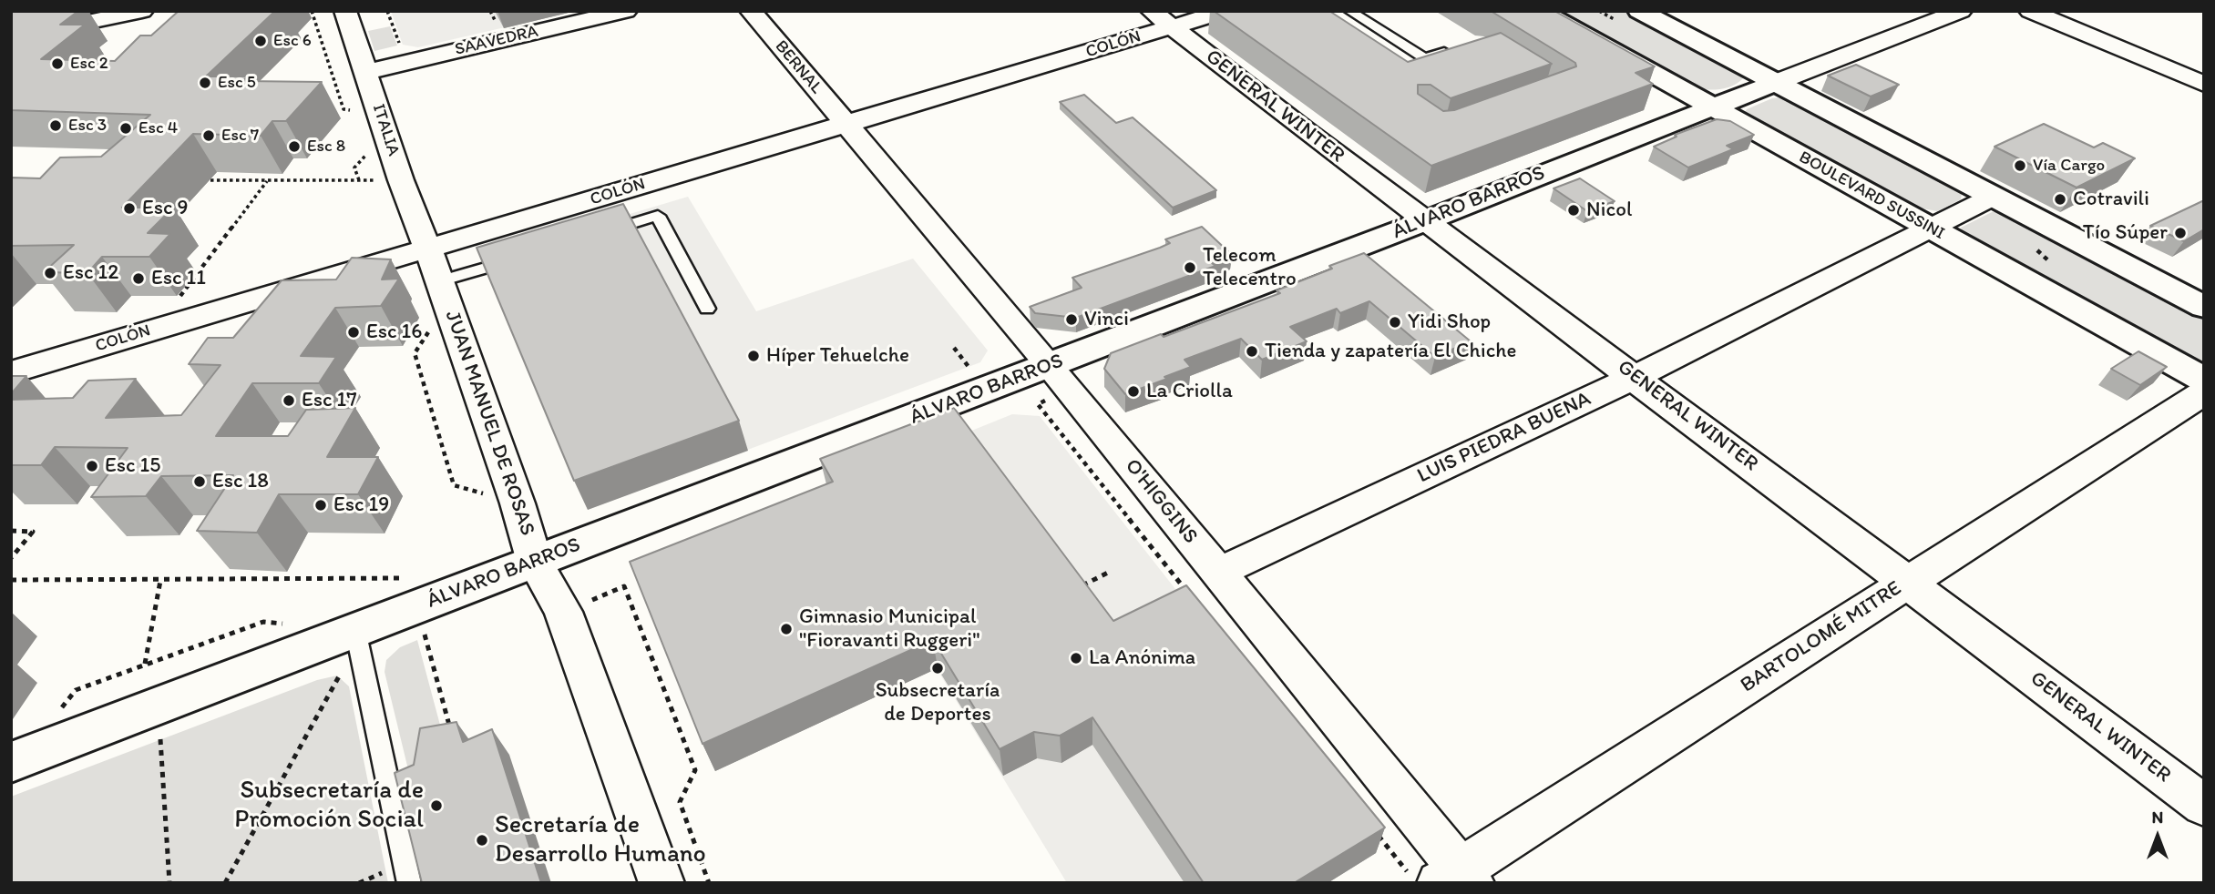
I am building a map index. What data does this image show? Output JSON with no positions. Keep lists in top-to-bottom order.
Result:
{
  "streets": {
    "main road": ["BOULEVARD SUSSINI", "ÁLVARO BARROS"],
    "street": [
      "SAAVEDRA",
      "COLÓN",
      "BERNAL",
      "GENERAL WINTER",
      "ITALIA",
      "JUAN MANUEL DE ROSAS",
      "LUIS PIEDRA BUENA",
      "O'HIGGINS",
      "BARTOLOMÉ MITRE"
    ]
  },
  "crossings": [
    ["SAAVEDRA", "ITALIA"],
    ["COLÓN", "BERNAL"],
    ["COLÓN", "GENERAL WINTER"],
    ["COLÓN", "ITALIA"],
    ["COLÓN", "JUAN MANUEL DE ROSAS"],
    ["COLÓN", "O'HIGGINS"],
    ["BERNAL", "O'HIGGINS"],
    ["GENERAL WINTER", "ÁLVARO BARROS"],
    ["GENERAL WINTER", "LUIS PIEDRA BUENA"],
    ["GENERAL WINTER", "BARTOLOMÉ MITRE"],
    ["ITALIA", "JUAN MANUEL DE ROSAS"],
    ["BOULEVARD SUSSINI", "ÁLVARO BARROS"],
    ["BOULEVARD SUSSINI", "LUIS PIEDRA BUENA"],
    ["ÁLVARO BARROS", "JUAN MANUEL DE ROSAS"],
    ["ÁLVARO BARROS", "O'HIGGINS"],
    ["LUIS PIEDRA BUENA", "O'HIGGINS"],
    ["O'HIGGINS", "BARTOLOMÉ MITRE"]
  ],
  "places": [
    "Esc 6",
    "Esc 2",
    "Esc 5",
    "Esc 3",
    "Esc 4",
    "Esc 7",
    "Esc 8",
    "Vía Cargo",
    "Cotravili",
    "Esc 9",
    "Nicol",
    "Tío Súper",
    "Telecom Telecentro",
    "Esc 12",
    "Esc 11",
    "Vinci",
    "Yidi Shop",
    "Esc 16",
    "Tienda y zapatería El Chiche",
    "Híper Tehuelche",
    "La Criolla",
    "Esc 17",
    "Esc 15",
    "Esc 18",
    "Esc 19",
    "Gimnasio Municipal \"Fioravanti Ruggeri\"",
    "La Anónima",
    "Subsecretaría de Deportes",
    "Subsecretaría de Promoción Social",
    "Secretaría de Desarrollo Humano"
  ],
  "north": "top"
}
